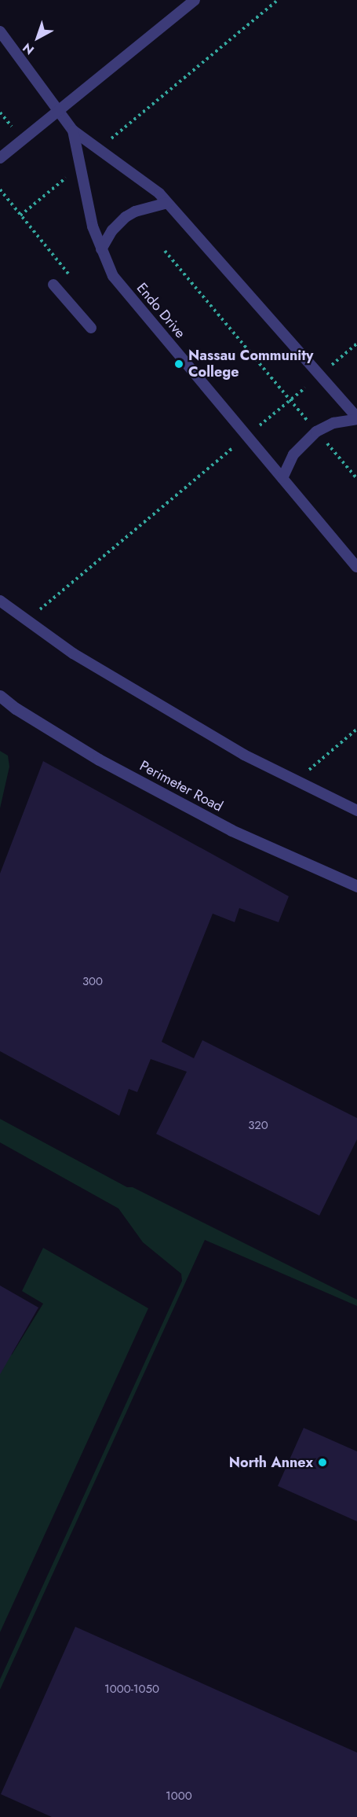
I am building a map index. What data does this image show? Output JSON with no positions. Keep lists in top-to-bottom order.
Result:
{
  "streets": {
    "street": ["Perimeter Road"],
    "lane": ["Endo Drive"]
  },
  "places": ["Nassau Community College", "North Annex"],
  "house_numbers": [
    "300",
    "320",
    "1000-1050",
    "1000"
  ],
  "north": "bottom left"
}
